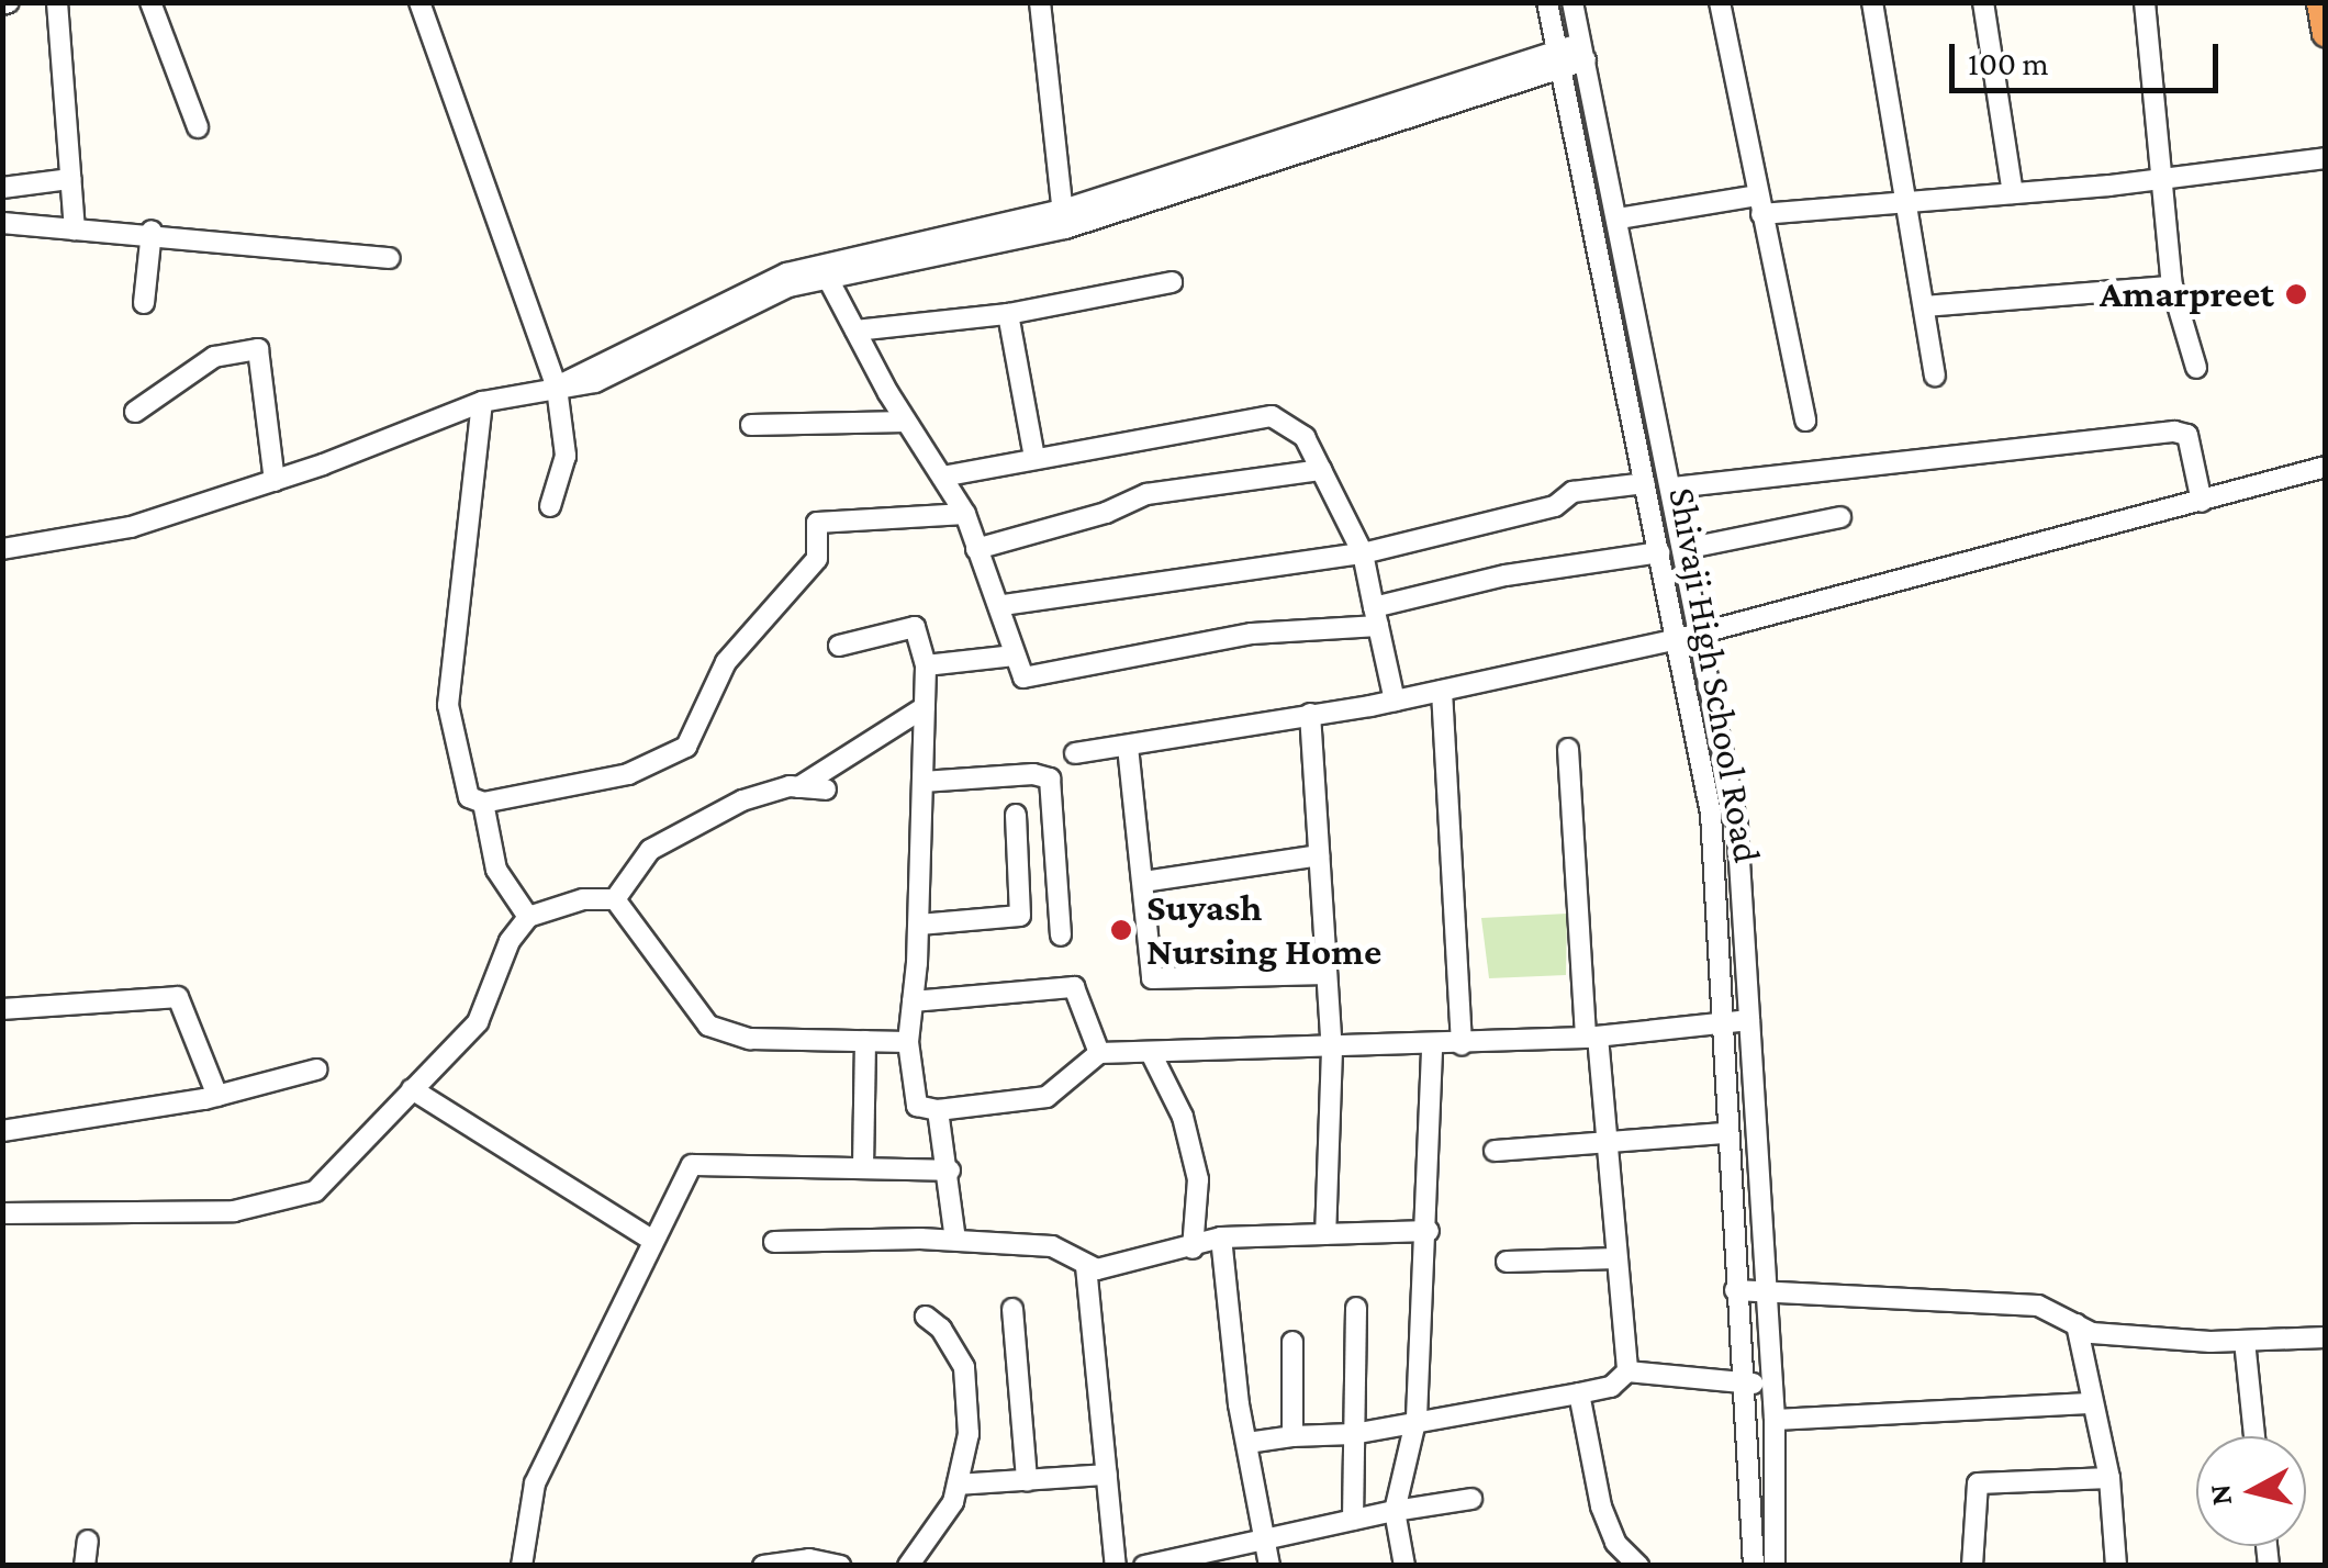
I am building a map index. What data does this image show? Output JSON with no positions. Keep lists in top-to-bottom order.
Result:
{
  "streets": {
    "street": ["Shivaji High School Road"]
  },
  "places": ["Amarpreet", "Suyash Nursing Home"],
  "scale_bar": "100 m",
  "north": "left"
}
